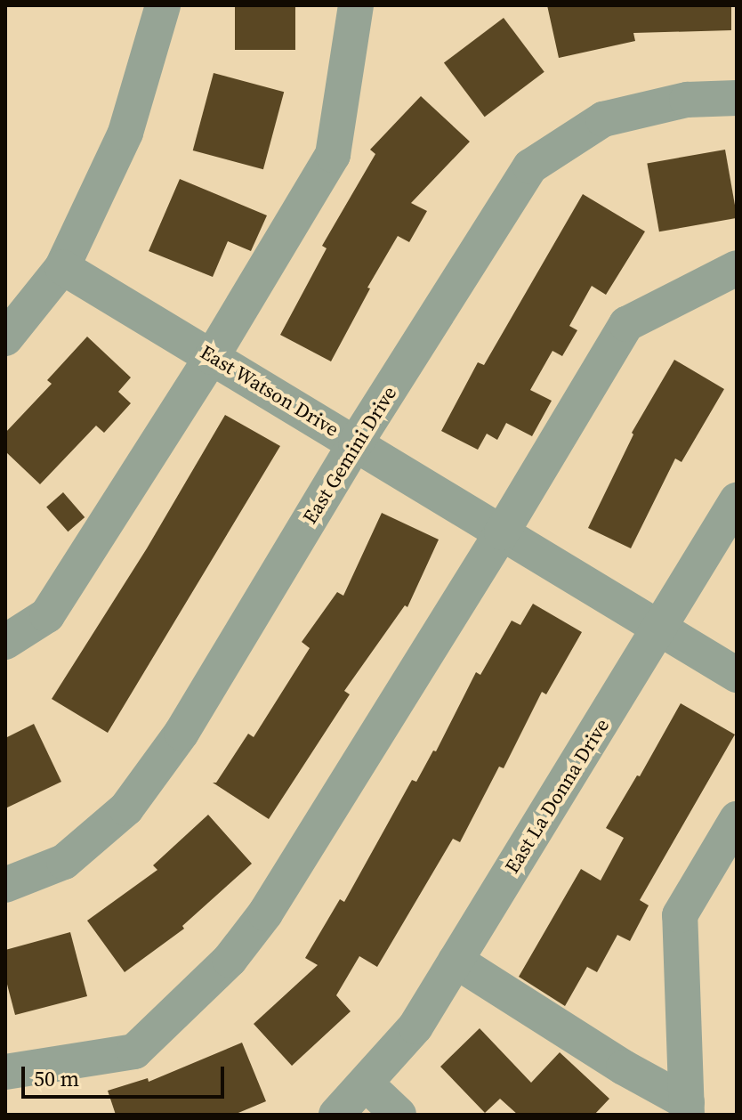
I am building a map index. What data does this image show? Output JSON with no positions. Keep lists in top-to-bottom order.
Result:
{
  "streets": {
    "street": ["East Watson Drive", "East Gemini Drive", "East La Donna Drive"]
  },
  "crossings": [
    ["East Watson Drive", "East Gemini Drive"],
    ["East Watson Drive", "East La Donna Drive"]
  ],
  "scale_bar": "50 m"
}
